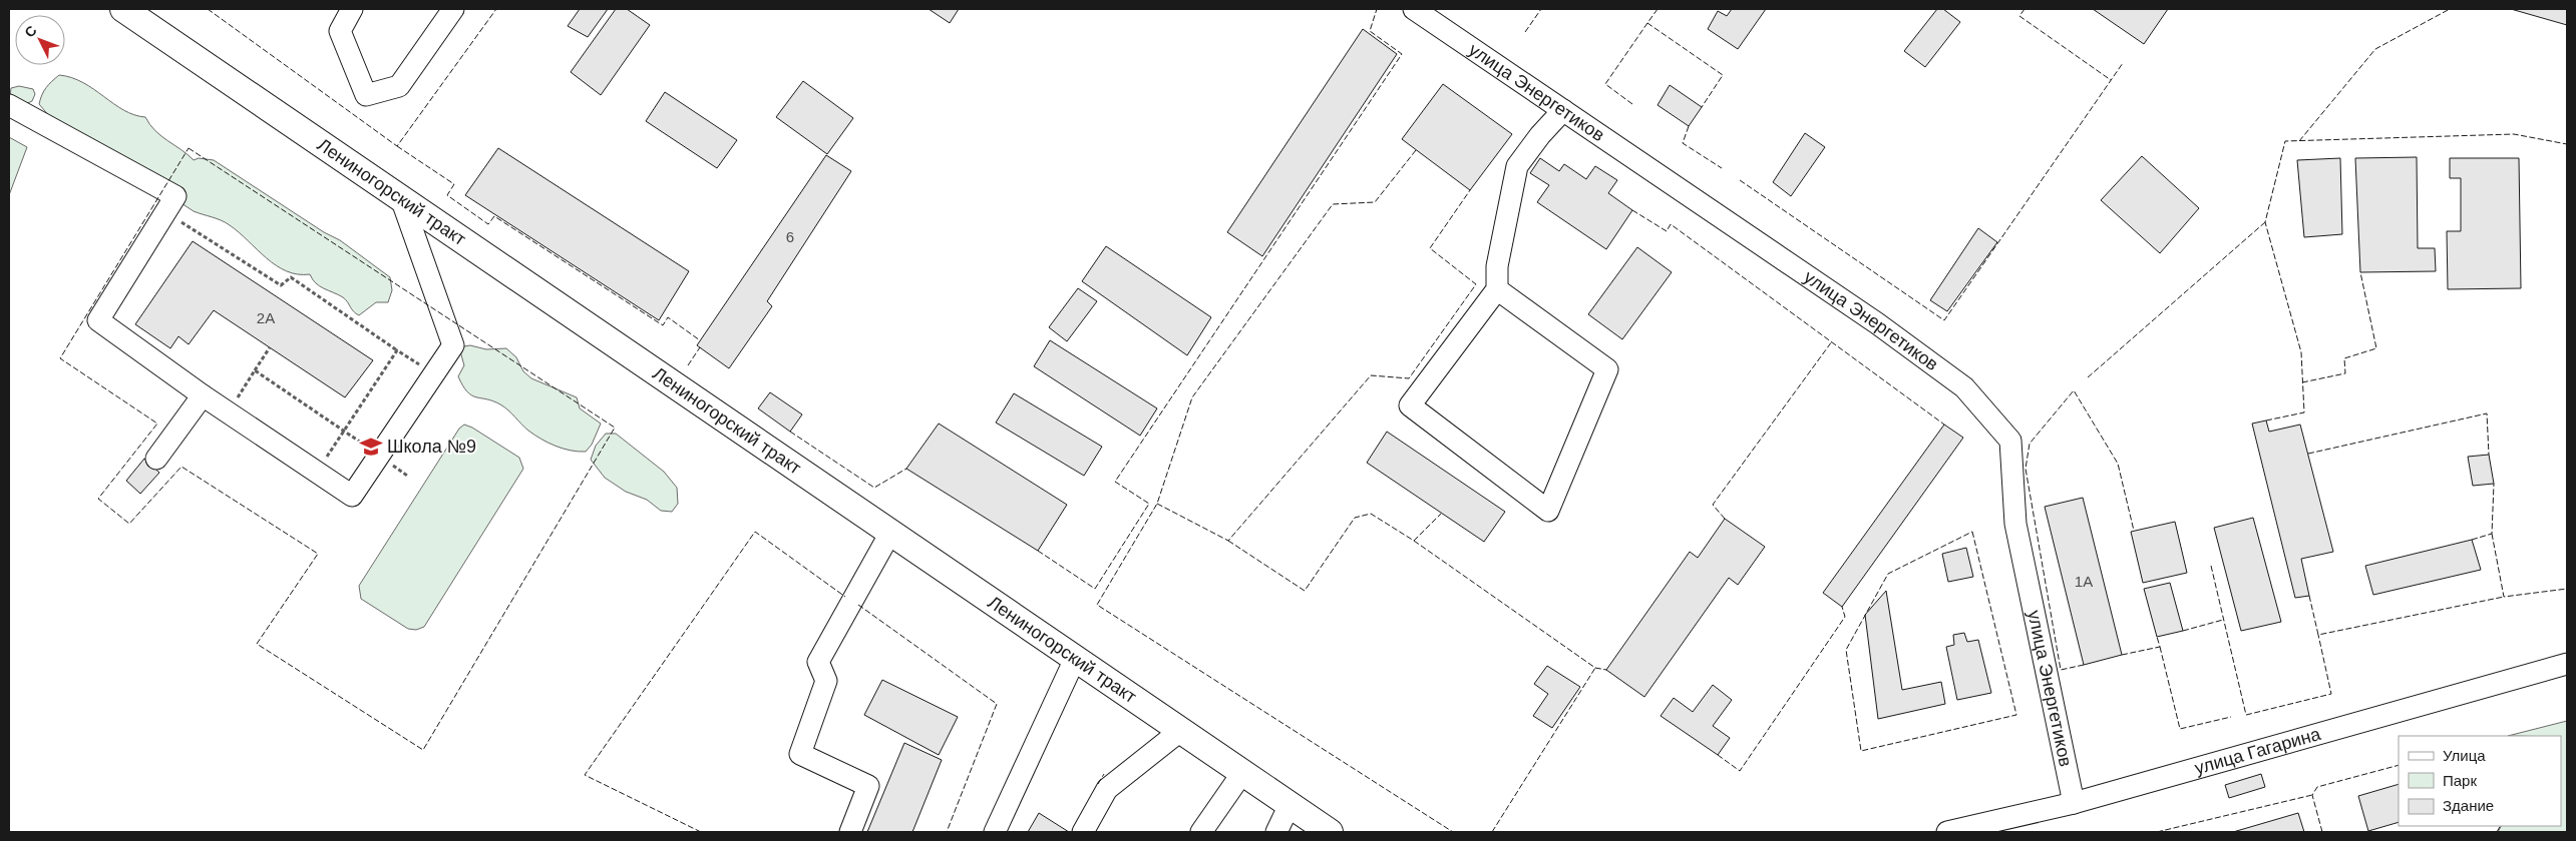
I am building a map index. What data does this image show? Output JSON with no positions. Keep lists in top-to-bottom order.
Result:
{
  "streets": {
    "main road": ["Лениногорский тракт"],
    "street": ["улица Энергетиков", "улица Гагарина"]
  },
  "crossings": [
    ["улица Энергетиков", "улица Гагарина"]
  ],
  "places": {
    "school or university": ["Школа №9"]
  },
  "house_numbers": ["6", "2А", "1А"],
  "legend": ["Улица", "Парк", "Здание"],
  "north": "top left"
}
